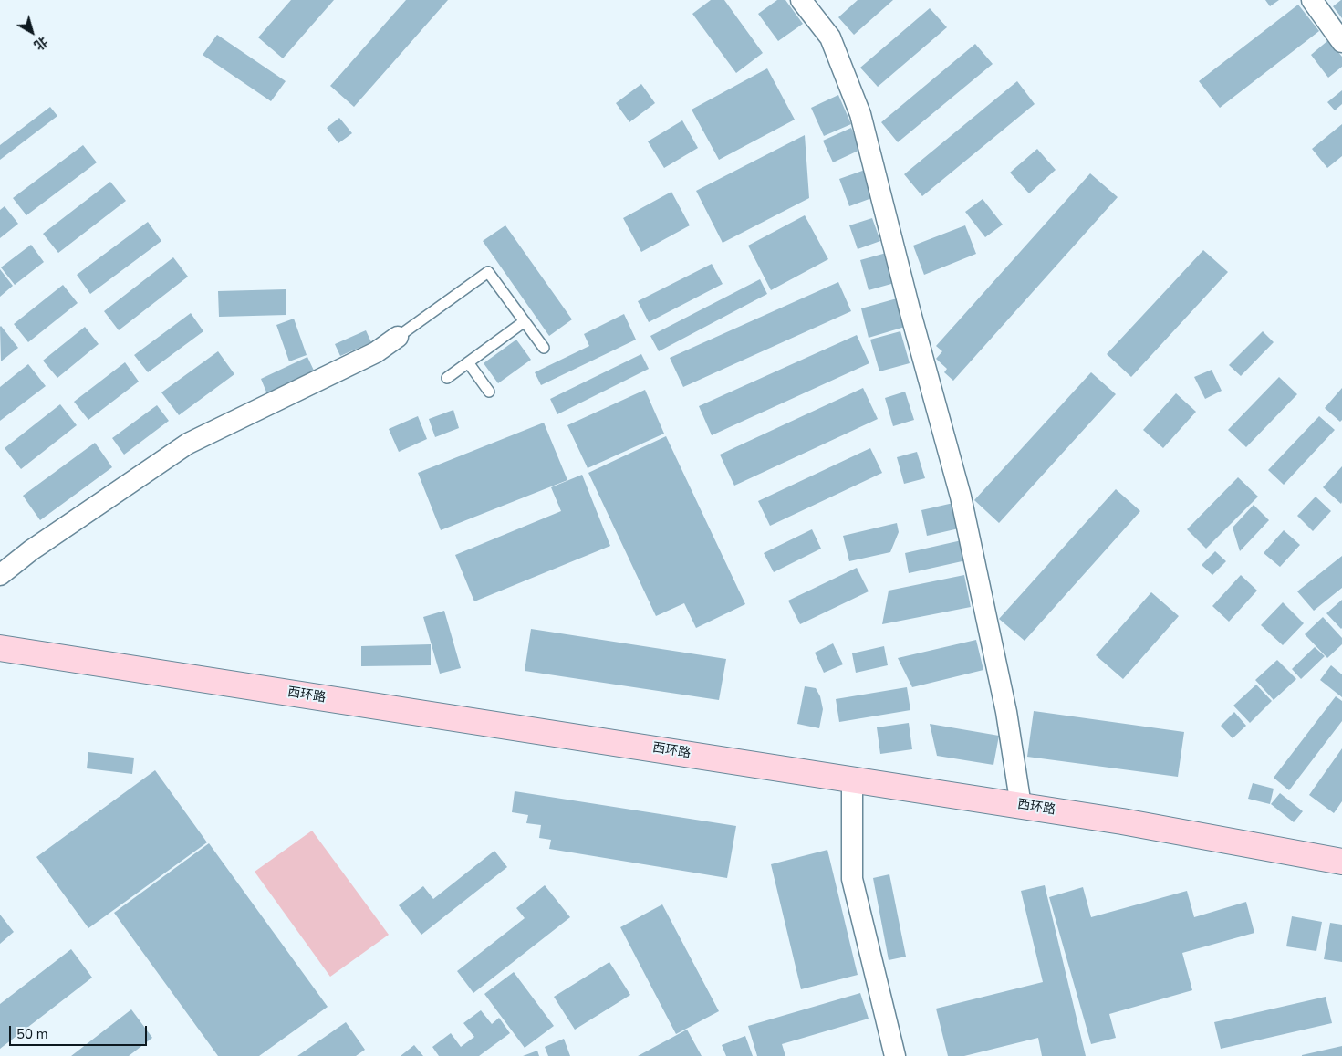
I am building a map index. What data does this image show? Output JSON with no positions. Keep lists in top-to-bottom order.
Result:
{
  "streets": {
    "street": ["西环路"]
  },
  "scale_bar": "50 m",
  "north": "bottom right"
}
